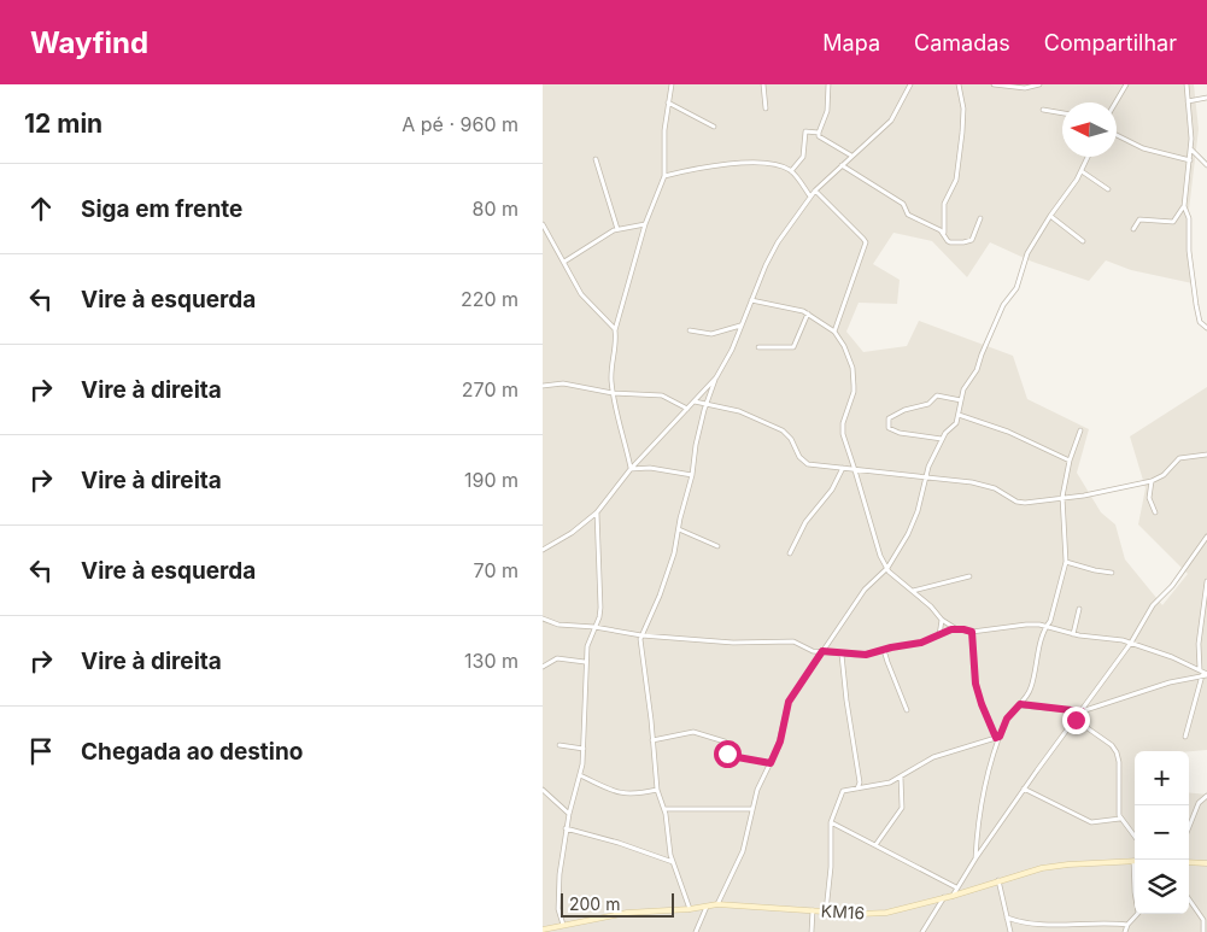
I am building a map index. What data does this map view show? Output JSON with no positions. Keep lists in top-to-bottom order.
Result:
{
  "streets": {
    "street": ["KM16"]
  },
  "scale_bar": "200 m",
  "north": "left",
  "page": {
    "header": "Wayfind",
    "nav": ["Mapa", "Camadas", "Compartilhar"],
    "heading": ["12 min", "A pé · 960 m"],
    "list": [
      ["Siga em frente", "80 m"],
      ["Vire à esquerda", "220 m"],
      ["Vire à direita", "270 m"],
      ["Vire à direita", "190 m"],
      ["Vire à esquerda", "70 m"],
      ["Vire à direita", "130 m"],
      "Chegada ao destino"
    ],
    "map_buttons": ["+", "−"],
    "scale": "200 m"
  }
}
